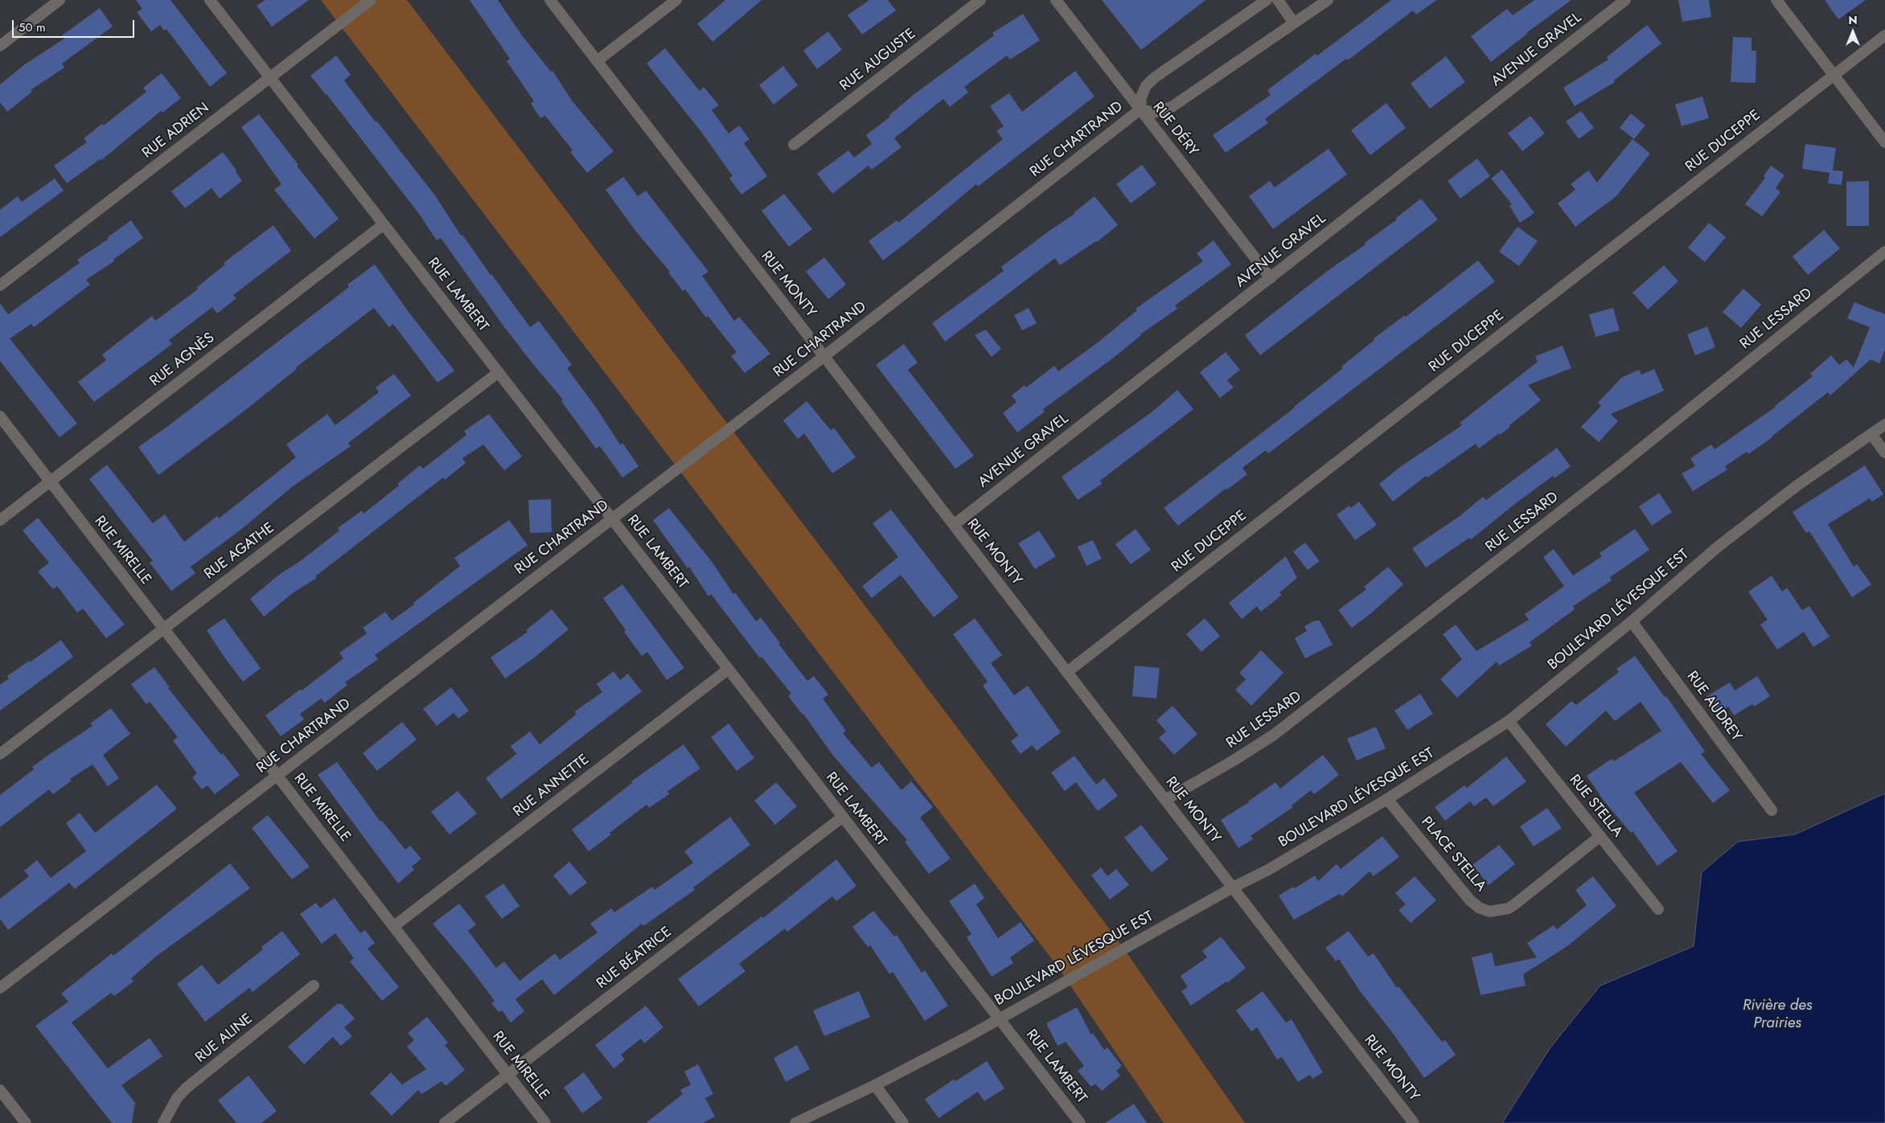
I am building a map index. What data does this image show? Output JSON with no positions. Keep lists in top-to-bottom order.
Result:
{
  "streets": {
    "street": [
      "AVENUE GRAVEL",
      "RUE AUGUSTE",
      "RUE DÉRY",
      "RUE ADRIEN",
      "RUE CHARTRAND",
      "RUE DUCEPPE",
      "RUE MONTY",
      "RUE LAMBERT",
      "RUE LESSARD",
      "RUE AGNÈS",
      "RUE MIRELLE",
      "RUE AGATHE",
      "BOULEVARD LÉVESQUE EST",
      "RUE AUDREY",
      "RUE ANNETTE",
      "RUE STELLA",
      "PLACE STELLA",
      "RUE BÉATRICE",
      "RUE ALINE"
    ]
  },
  "crossings": [
    ["AVENUE GRAVEL", "RUE DÉRY"],
    ["AVENUE GRAVEL", "RUE MONTY"],
    ["RUE DÉRY", "RUE CHARTRAND"],
    ["RUE ADRIEN", "RUE LAMBERT"],
    ["RUE CHARTRAND", "RUE MONTY"],
    ["RUE CHARTRAND", "RUE LAMBERT"],
    ["RUE CHARTRAND", "RUE MIRELLE"],
    ["RUE DUCEPPE", "RUE MONTY"],
    ["RUE MONTY", "RUE LESSARD"],
    ["RUE MONTY", "BOULEVARD LÉVESQUE EST"],
    ["RUE LAMBERT", "RUE AGNÈS"],
    ["RUE LAMBERT", "RUE AGATHE"],
    ["RUE LAMBERT", "BOULEVARD LÉVESQUE EST"],
    ["RUE LAMBERT", "RUE ANNETTE"],
    ["RUE LAMBERT", "RUE BÉATRICE"],
    ["RUE AGNÈS", "RUE MIRELLE"],
    ["RUE MIRELLE", "RUE AGATHE"],
    ["RUE MIRELLE", "RUE ANNETTE"],
    ["RUE MIRELLE", "RUE BÉATRICE"],
    ["BOULEVARD LÉVESQUE EST", "RUE AUDREY"],
    ["BOULEVARD LÉVESQUE EST", "RUE STELLA"],
    ["BOULEVARD LÉVESQUE EST", "PLACE STELLA"],
    ["RUE STELLA", "PLACE STELLA"]
  ],
  "water": ["Rivière des Prairies"],
  "scale_bar": "50 m",
  "north": "top"
}
